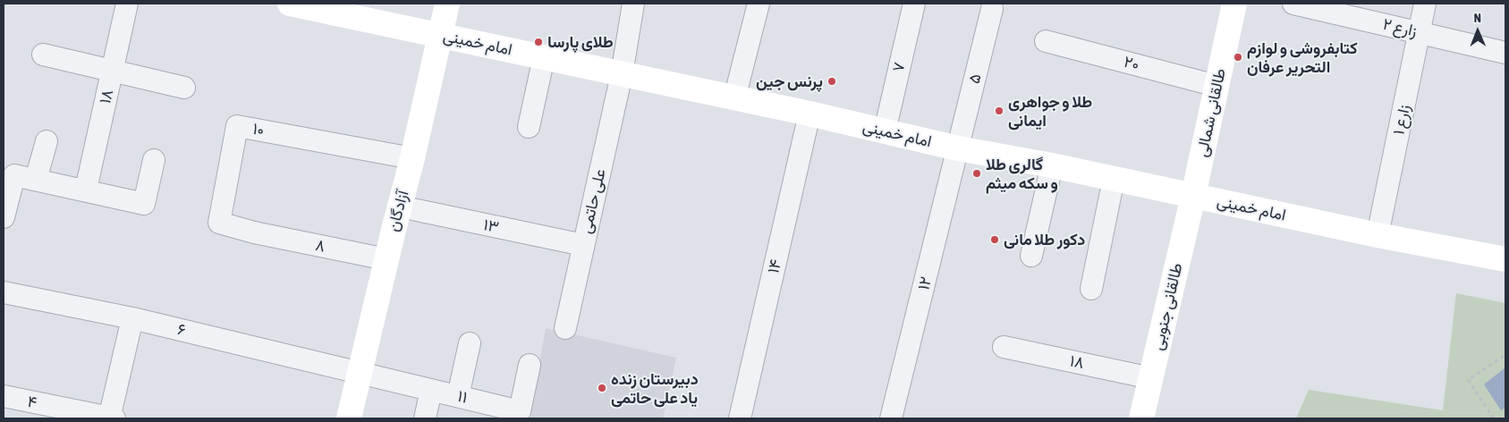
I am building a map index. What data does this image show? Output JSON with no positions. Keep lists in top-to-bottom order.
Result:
{
  "streets": {
    "main road": [
      "امام خمینی",
      "طالقانی شمالی",
      "آزادگان",
      "طالقانی جنوبی"
    ],
    "street": [
      "زارع ۲",
      "۲۰",
      "۷",
      "۵",
      "۱۸",
      "زارع ۱",
      "۱۰",
      "علی حاتمی",
      "۱۳",
      "۸",
      "۱۴",
      "۱۲",
      "۶",
      "۱۱",
      "۴"
    ]
  },
  "crossings": [
    ["زارع ۲", "زارع ۱"],
    ["امام خمینی", "۷"],
    ["امام خمینی", "۵"],
    ["امام خمینی", "طالقانی شمالی"],
    ["امام خمینی", "زارع ۱"],
    ["امام خمینی", "علی حاتمی"],
    ["امام خمینی", "آزادگان"],
    ["امام خمینی", "۱۴"],
    ["امام خمینی", "۱۲"],
    ["امام خمینی", "طالقانی جنوبی"],
    ["۲۰", "طالقانی شمالی"],
    ["۵", "۱۲"],
    ["۱۸", "طالقانی جنوبی"],
    ["طالقانی شمالی", "طالقانی جنوبی"],
    ["۱۰", "آزادگان"],
    ["۱۰", "۸"],
    ["علی حاتمی", "۱۳"],
    ["آزادگان", "۱۳"],
    ["آزادگان", "۸"],
    ["آزادگان", "۶"],
    ["آزادگان", "۱۱"],
    ["۶", "۱۱"]
  ],
  "places": [
    "طلای پارسا",
    "کتابفروشی و لوازم التحریر عرفان",
    "پرنس جین",
    "طلا و جواهری ایمانی",
    "گالری طلا و سکه میثم",
    "دکور طلا مانی",
    "دبیرستان زنده یاد علی حاتمی"
  ],
  "north": "top"
}
